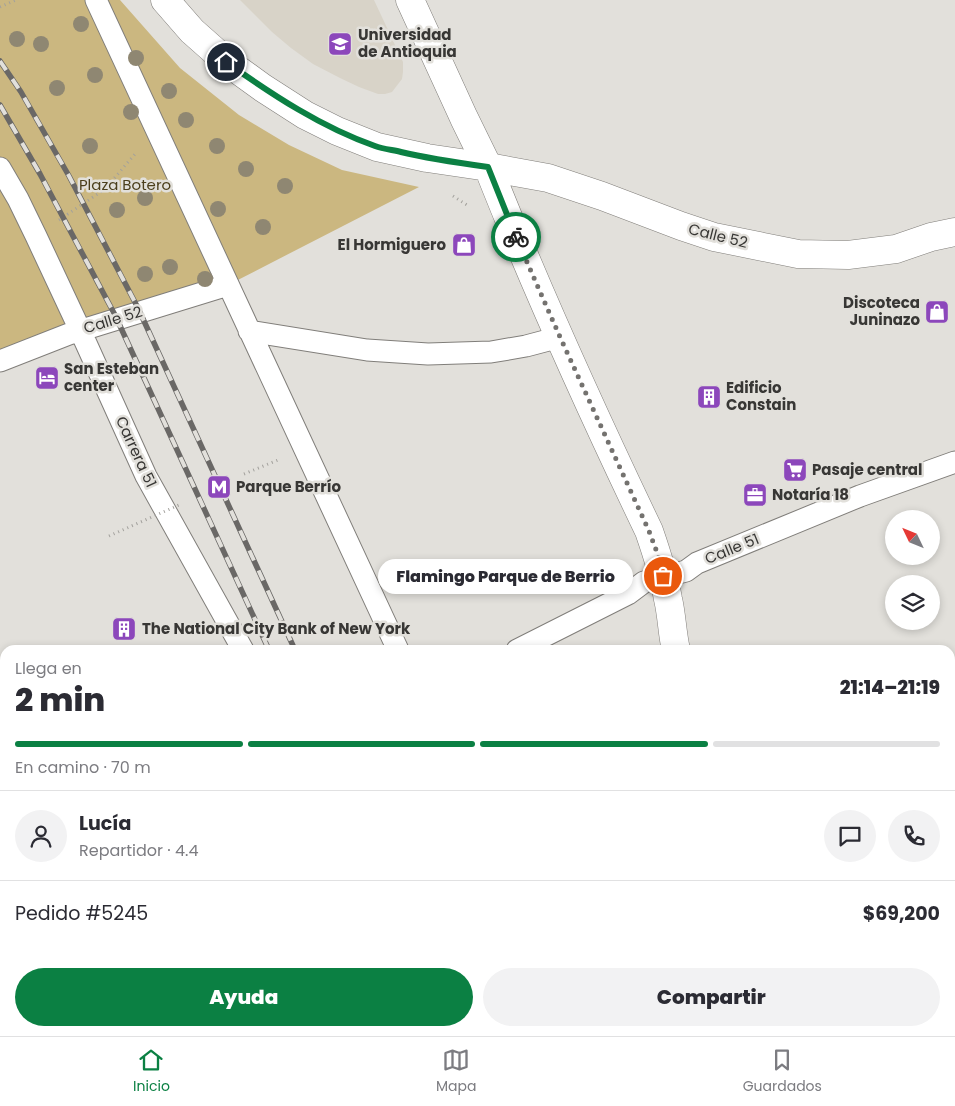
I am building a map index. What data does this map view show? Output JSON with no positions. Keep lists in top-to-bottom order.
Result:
{
  "streets": {
    "main road": ["Calle 52"],
    "street": ["Carrera 51", "Calle 51"]
  },
  "crossings": [
    ["Calle 52", "Carrera 51"]
  ],
  "parks": ["Plaza Botero"],
  "places": {
    "school or university": ["Universidad de Antioquia"],
    "shop": ["El Hormiguero", "Discoteca Juninazo"],
    "hotel": ["San Esteban center"],
    "building": ["Edificio Constain", "The National City Bank of New York"],
    "supermarket": ["Pasaje central"],
    "metro station": ["Parque Berrío"],
    "office": ["Notaría 18"],
    "other": ["Flamingo Parque de Berrio"]
  },
  "north": "top left",
  "page": {
    "bubble": "Flamingo Parque de Berrio",
    "heading": ["2 min", "Llega en", "21:14–21:19"],
    "panel": [
      "Lucía",
      "Repartidor · 4.4",
      "Pedido #5245",
      "$69,200"
    ],
    "bar": "En camino · 70 m",
    "buttons": ["Ayuda", "Compartir"],
    "tabs": ["Inicio", "Mapa", "Guardados"]
  }
}
